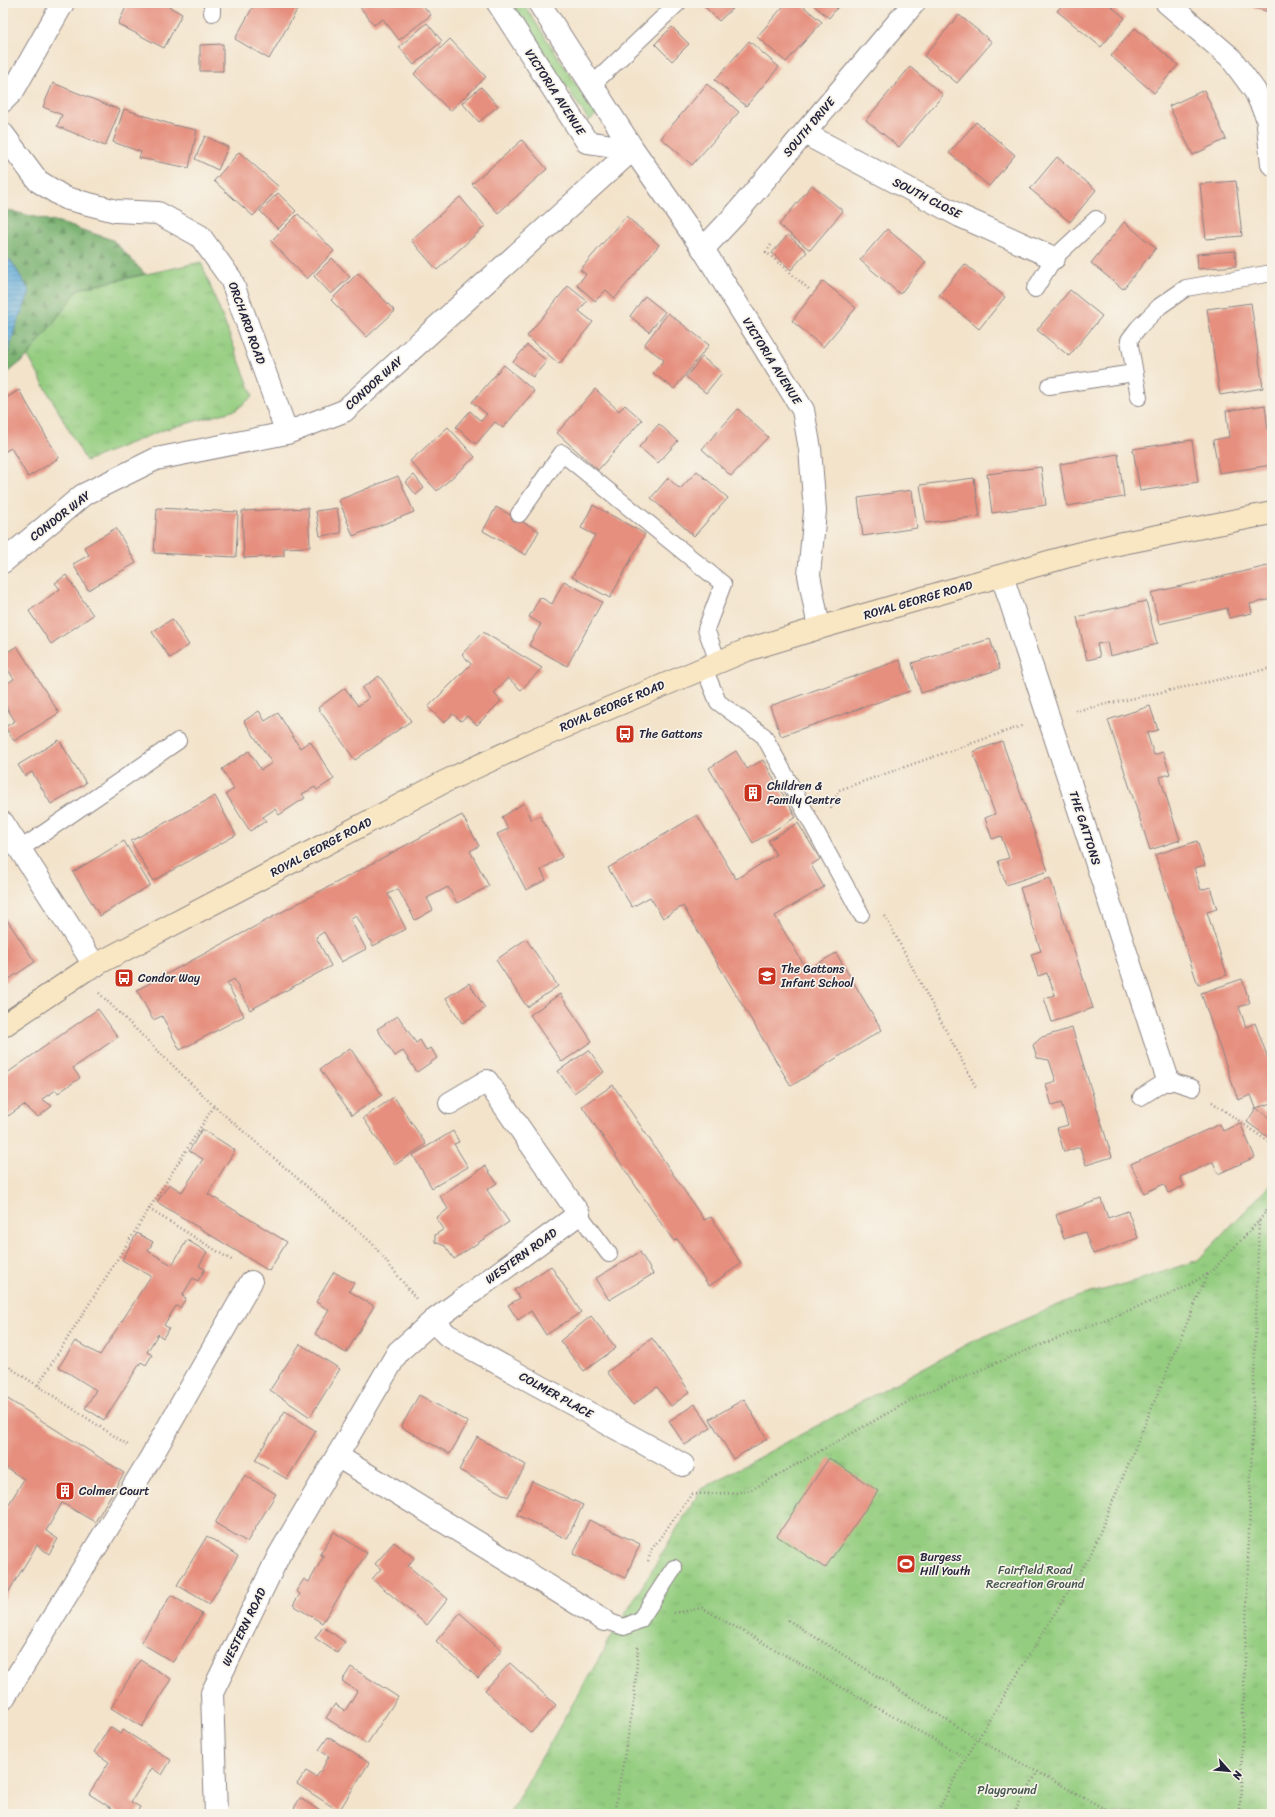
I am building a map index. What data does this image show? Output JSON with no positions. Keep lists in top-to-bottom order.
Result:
{
  "streets": {
    "street": [
      "VICTORIA AVENUE",
      "SOUTH DRIVE",
      "SOUTH CLOSE",
      "ORCHARD ROAD",
      "CONDOR WAY",
      "ROYAL GEORGE ROAD",
      "THE GATTONS",
      "WESTERN ROAD",
      "COLMER PLACE"
    ]
  },
  "crossings": [
    ["VICTORIA AVENUE", "SOUTH DRIVE"],
    ["VICTORIA AVENUE", "CONDOR WAY"],
    ["VICTORIA AVENUE", "ROYAL GEORGE ROAD"],
    ["SOUTH DRIVE", "SOUTH CLOSE"],
    ["ORCHARD ROAD", "CONDOR WAY"],
    ["ROYAL GEORGE ROAD", "THE GATTONS"],
    ["WESTERN ROAD", "COLMER PLACE"]
  ],
  "parks": ["Fairfield Road Recreation Ground", "Playground"],
  "places": {
    "bus stop": ["The Gattons", "Condor Way"],
    "building": ["Children & Family Centre", "Colmer Court"],
    "school or university": ["The Gattons Infant School"],
    "sports": ["Burgess Hill Youth"]
  },
  "north": "bottom right"
}
